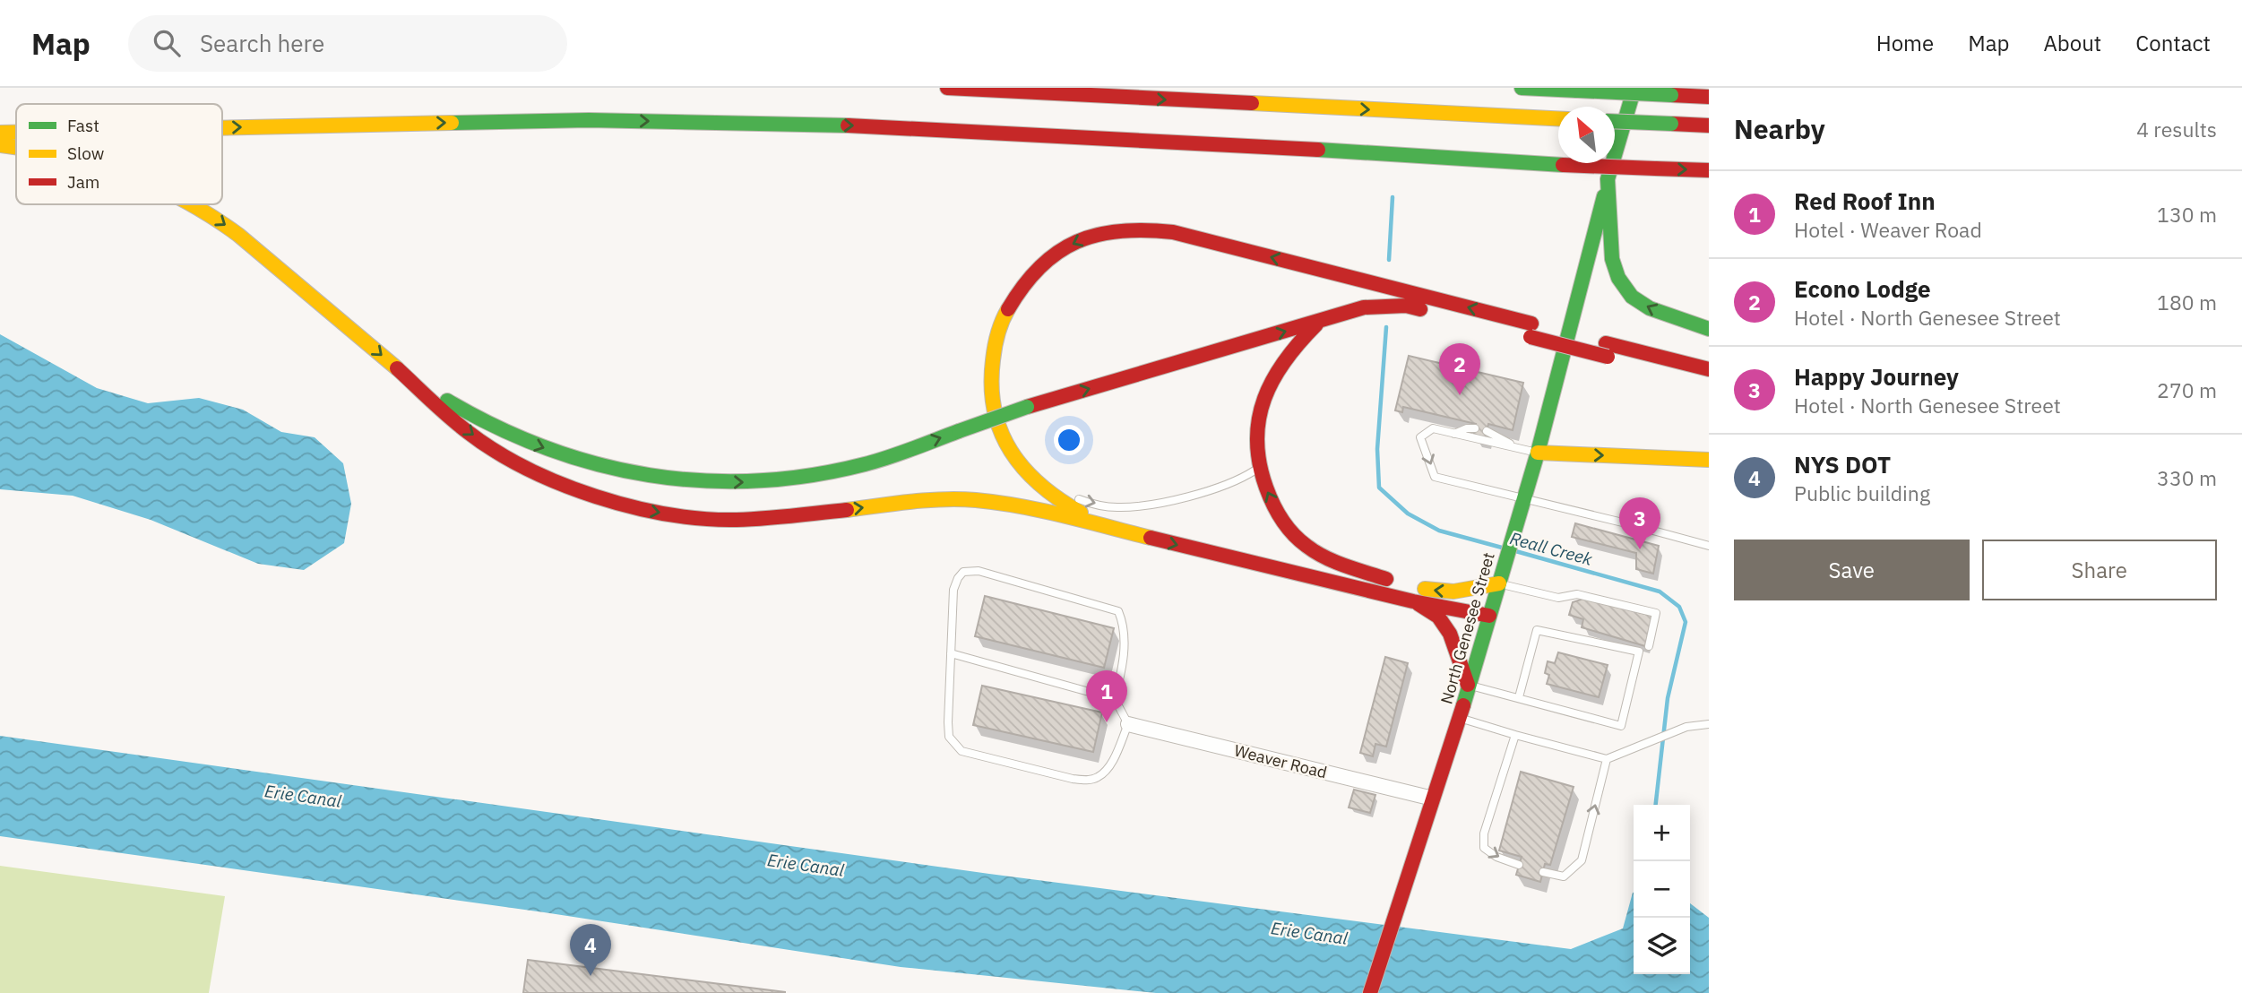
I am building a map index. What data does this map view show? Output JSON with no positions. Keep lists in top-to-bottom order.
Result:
{
  "streets": {
    "main road": ["North Genesee Street"],
    "street": ["Weaver Road"]
  },
  "crossings": [
    ["North Genesee Street", "Weaver Road"]
  ],
  "water": ["Reall Creek", "Erie Canal"],
  "legend": ["Fast", "Slow", "Jam"],
  "north": "top left",
  "page": {
    "header": "Map",
    "search": "Search here",
    "nav": [
      "Home",
      "Map",
      "About",
      "Contact"
    ],
    "heading": ["Nearby", "4 results"],
    "list": [
      {
        "mark": "1",
        "name": "Red Roof Inn",
        "note": "Hotel · Weaver Road",
        "value": "130 m"
      },
      {
        "mark": "2",
        "name": "Econo Lodge",
        "note": "Hotel · North Genesee Street",
        "value": "180 m"
      },
      {
        "mark": "3",
        "name": "Happy Journey",
        "note": "Hotel · North Genesee Street",
        "value": "270 m"
      },
      {
        "mark": "4",
        "name": "NYS DOT",
        "note": "Public building",
        "value": "330 m"
      }
    ],
    "pins": [
      "2",
      "3",
      "1",
      "4"
    ],
    "buttons": ["Save", "Share"],
    "map_buttons": ["+", "−"]
  }
}
